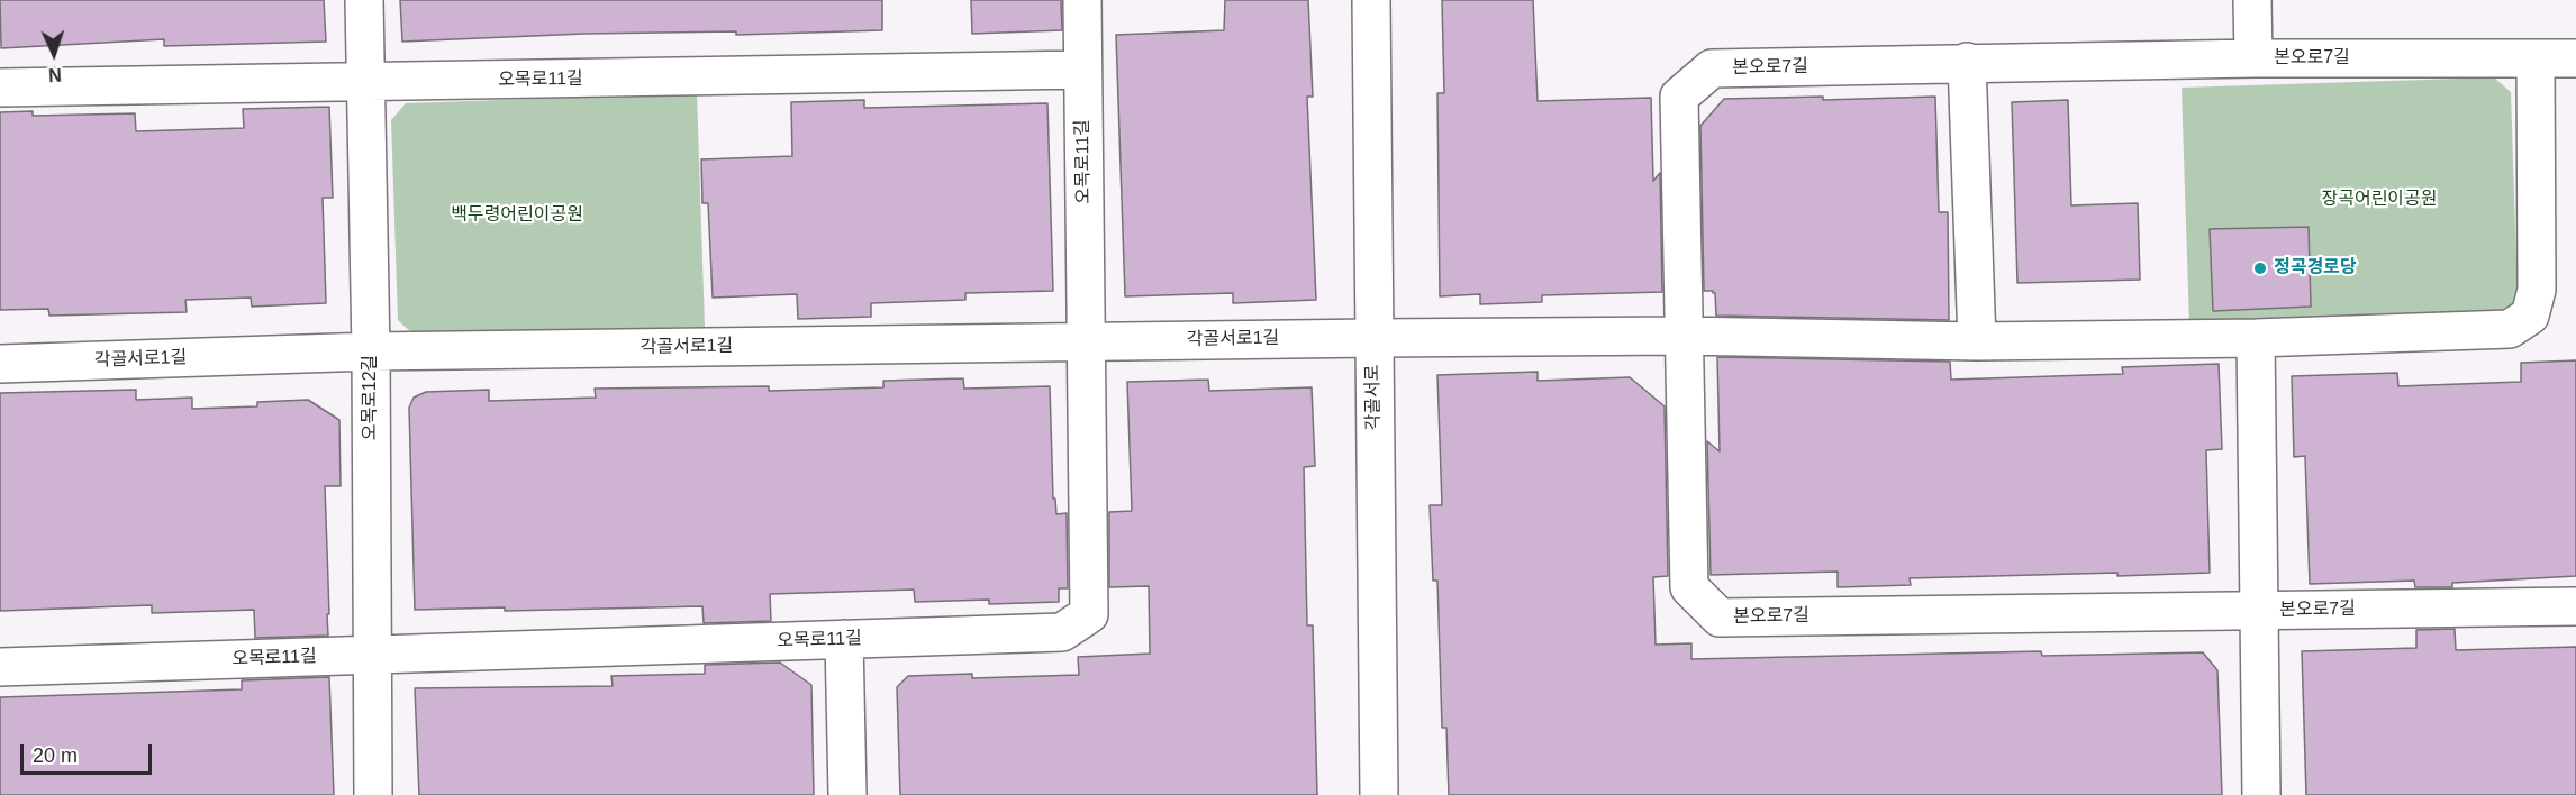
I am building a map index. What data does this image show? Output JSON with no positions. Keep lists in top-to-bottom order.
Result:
{
  "streets": {
    "street": [
      "본오로7길",
      "오목로11길",
      "각골서로1길",
      "오목로12길",
      "각골서로"
    ]
  },
  "crossings": [
    ["본오로7길", "각골서로1길"],
    ["오목로11길", "각골서로1길"],
    ["오목로11길", "오목로12길"],
    ["각골서로1길", "오목로12길"],
    ["각골서로1길", "각골서로"]
  ],
  "parks": ["장곡어린이공원", "백두령어린이공원"],
  "places": ["정곡경로당"],
  "scale_bar": "20 m",
  "north": "bottom"
}
